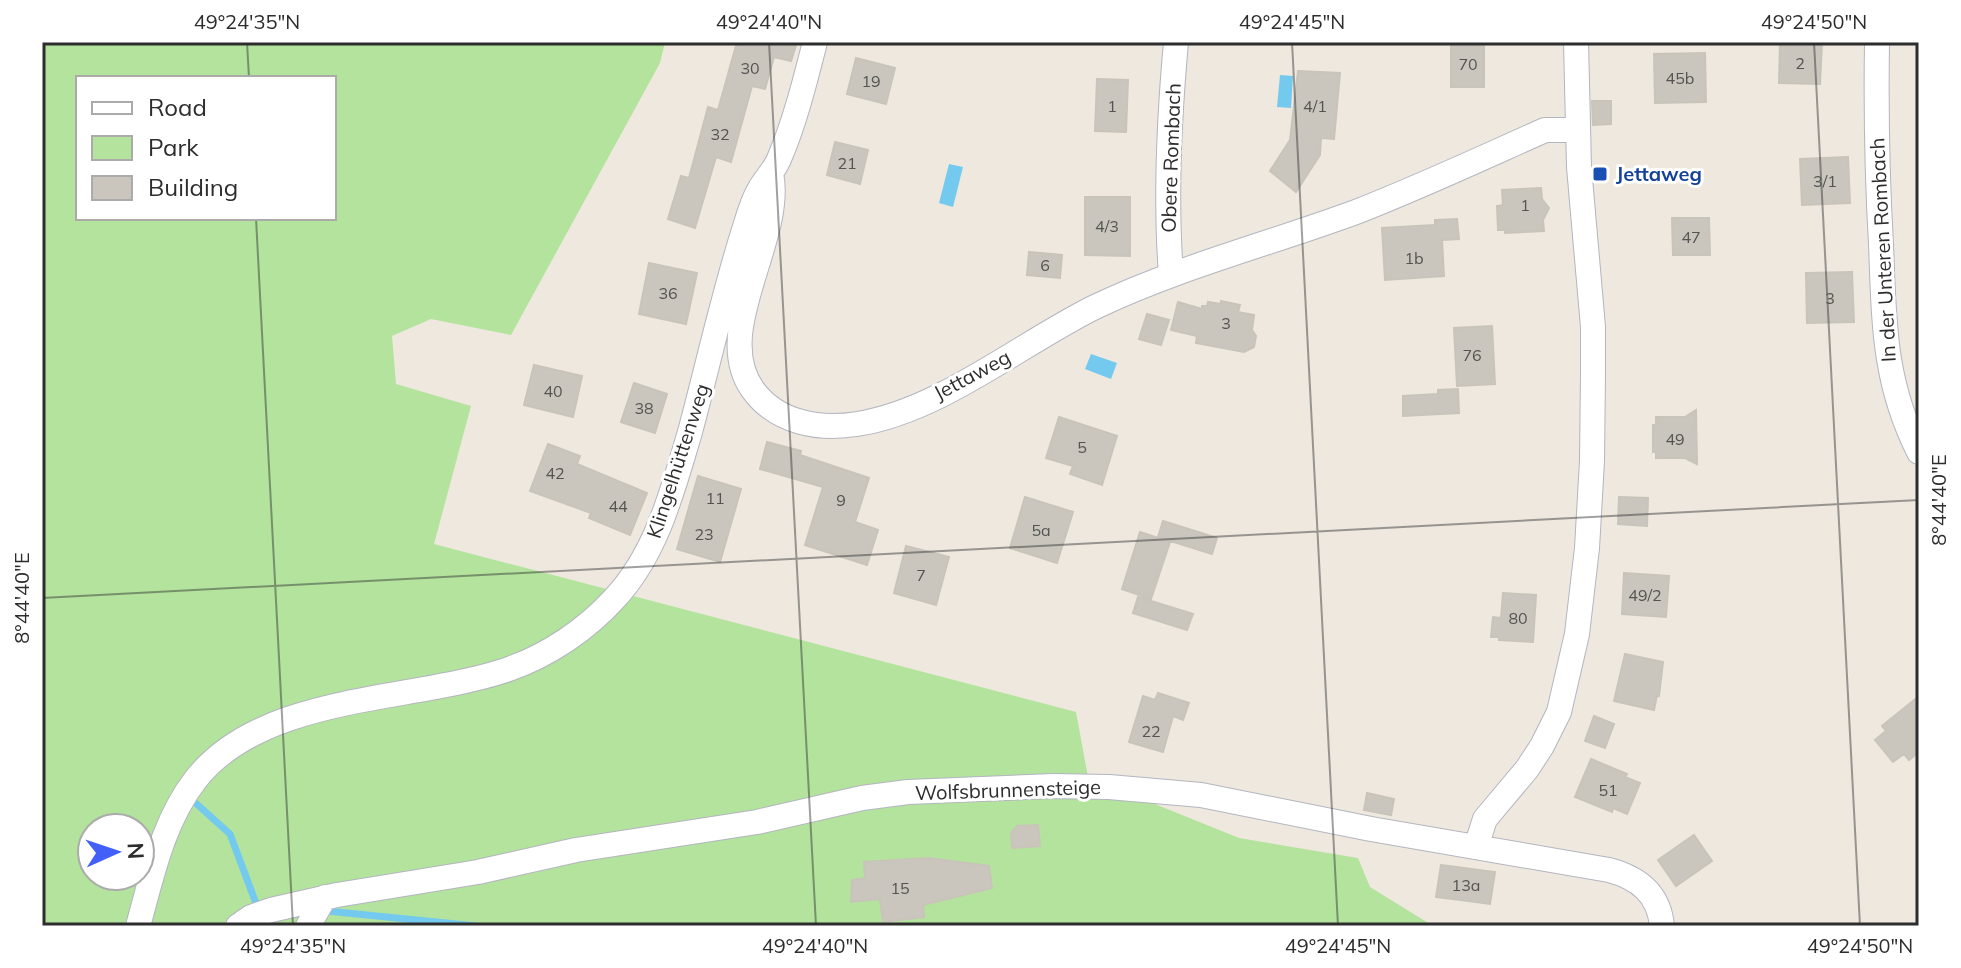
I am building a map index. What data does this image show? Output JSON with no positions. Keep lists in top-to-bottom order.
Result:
{
  "streets": {
    "street": [
      "Obere Rombach",
      "In der Unteren Rombach",
      "Jettaweg",
      "Klingelhüttenweg",
      "Wolfsbrunnensteige"
    ]
  },
  "crossings": [
    ["Obere Rombach", "Jettaweg"],
    ["Jettaweg", "Klingelhüttenweg"]
  ],
  "places": {
    "transit": ["Jettaweg"]
  },
  "house_numbers": [
    "2",
    "70",
    "30",
    "45b",
    "19",
    "1",
    "4/1",
    "32",
    "21",
    "3/1",
    "1",
    "4/3",
    "47",
    "1b",
    "6",
    "36",
    "3",
    "3",
    "76",
    "40",
    "38",
    "49",
    "5",
    "42",
    "11",
    "9",
    "44",
    "5a",
    "23",
    "7",
    "49/2",
    "80",
    "22",
    "51",
    "13a",
    "15"
  ],
  "legend": ["Road", "Park", "Building"],
  "north": "right",
  "coordinates": [
    "49°24'35\"N",
    "49°24'40\"N",
    "49°24'45\"N",
    "49°24'50\"N",
    "8°44'40\"E"
  ]
}
